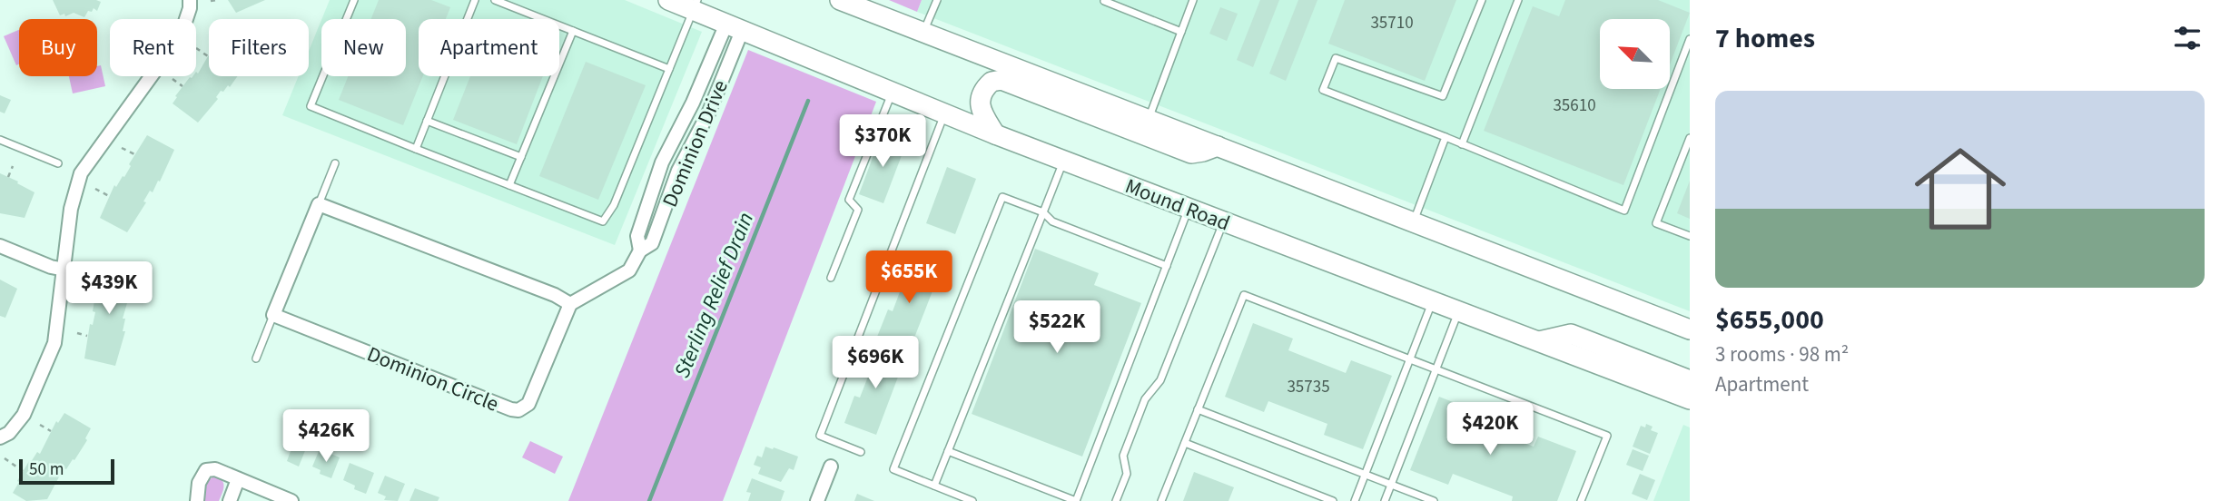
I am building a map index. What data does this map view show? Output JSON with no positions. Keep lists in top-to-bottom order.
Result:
{
  "streets": {
    "main road": ["Mound Road"],
    "street": ["Dominion Drive", "Dominion Circle"]
  },
  "crossings": [
    ["Dominion Drive", "Mound Road"],
    ["Dominion Drive", "Dominion Circle"]
  ],
  "water": ["Sterling Relief Drain"],
  "house_numbers": ["35710", "35610", "35735"],
  "scale_bar": "50 m",
  "north": "top left",
  "page": {
    "heading": "7 homes",
    "chip": [
      "Buy",
      "Rent",
      "Filters",
      "New",
      "Apartment"
    ],
    "list": [
      {
        "name": "$655,000",
        "note": "3 rooms · 98 m² · Apartment"
      }
    ],
    "price": [
      "$370K",
      "$655K",
      "$439K",
      "$522K",
      "$696K",
      "$420K",
      "$426K"
    ],
    "scale": "50 m"
  }
}
